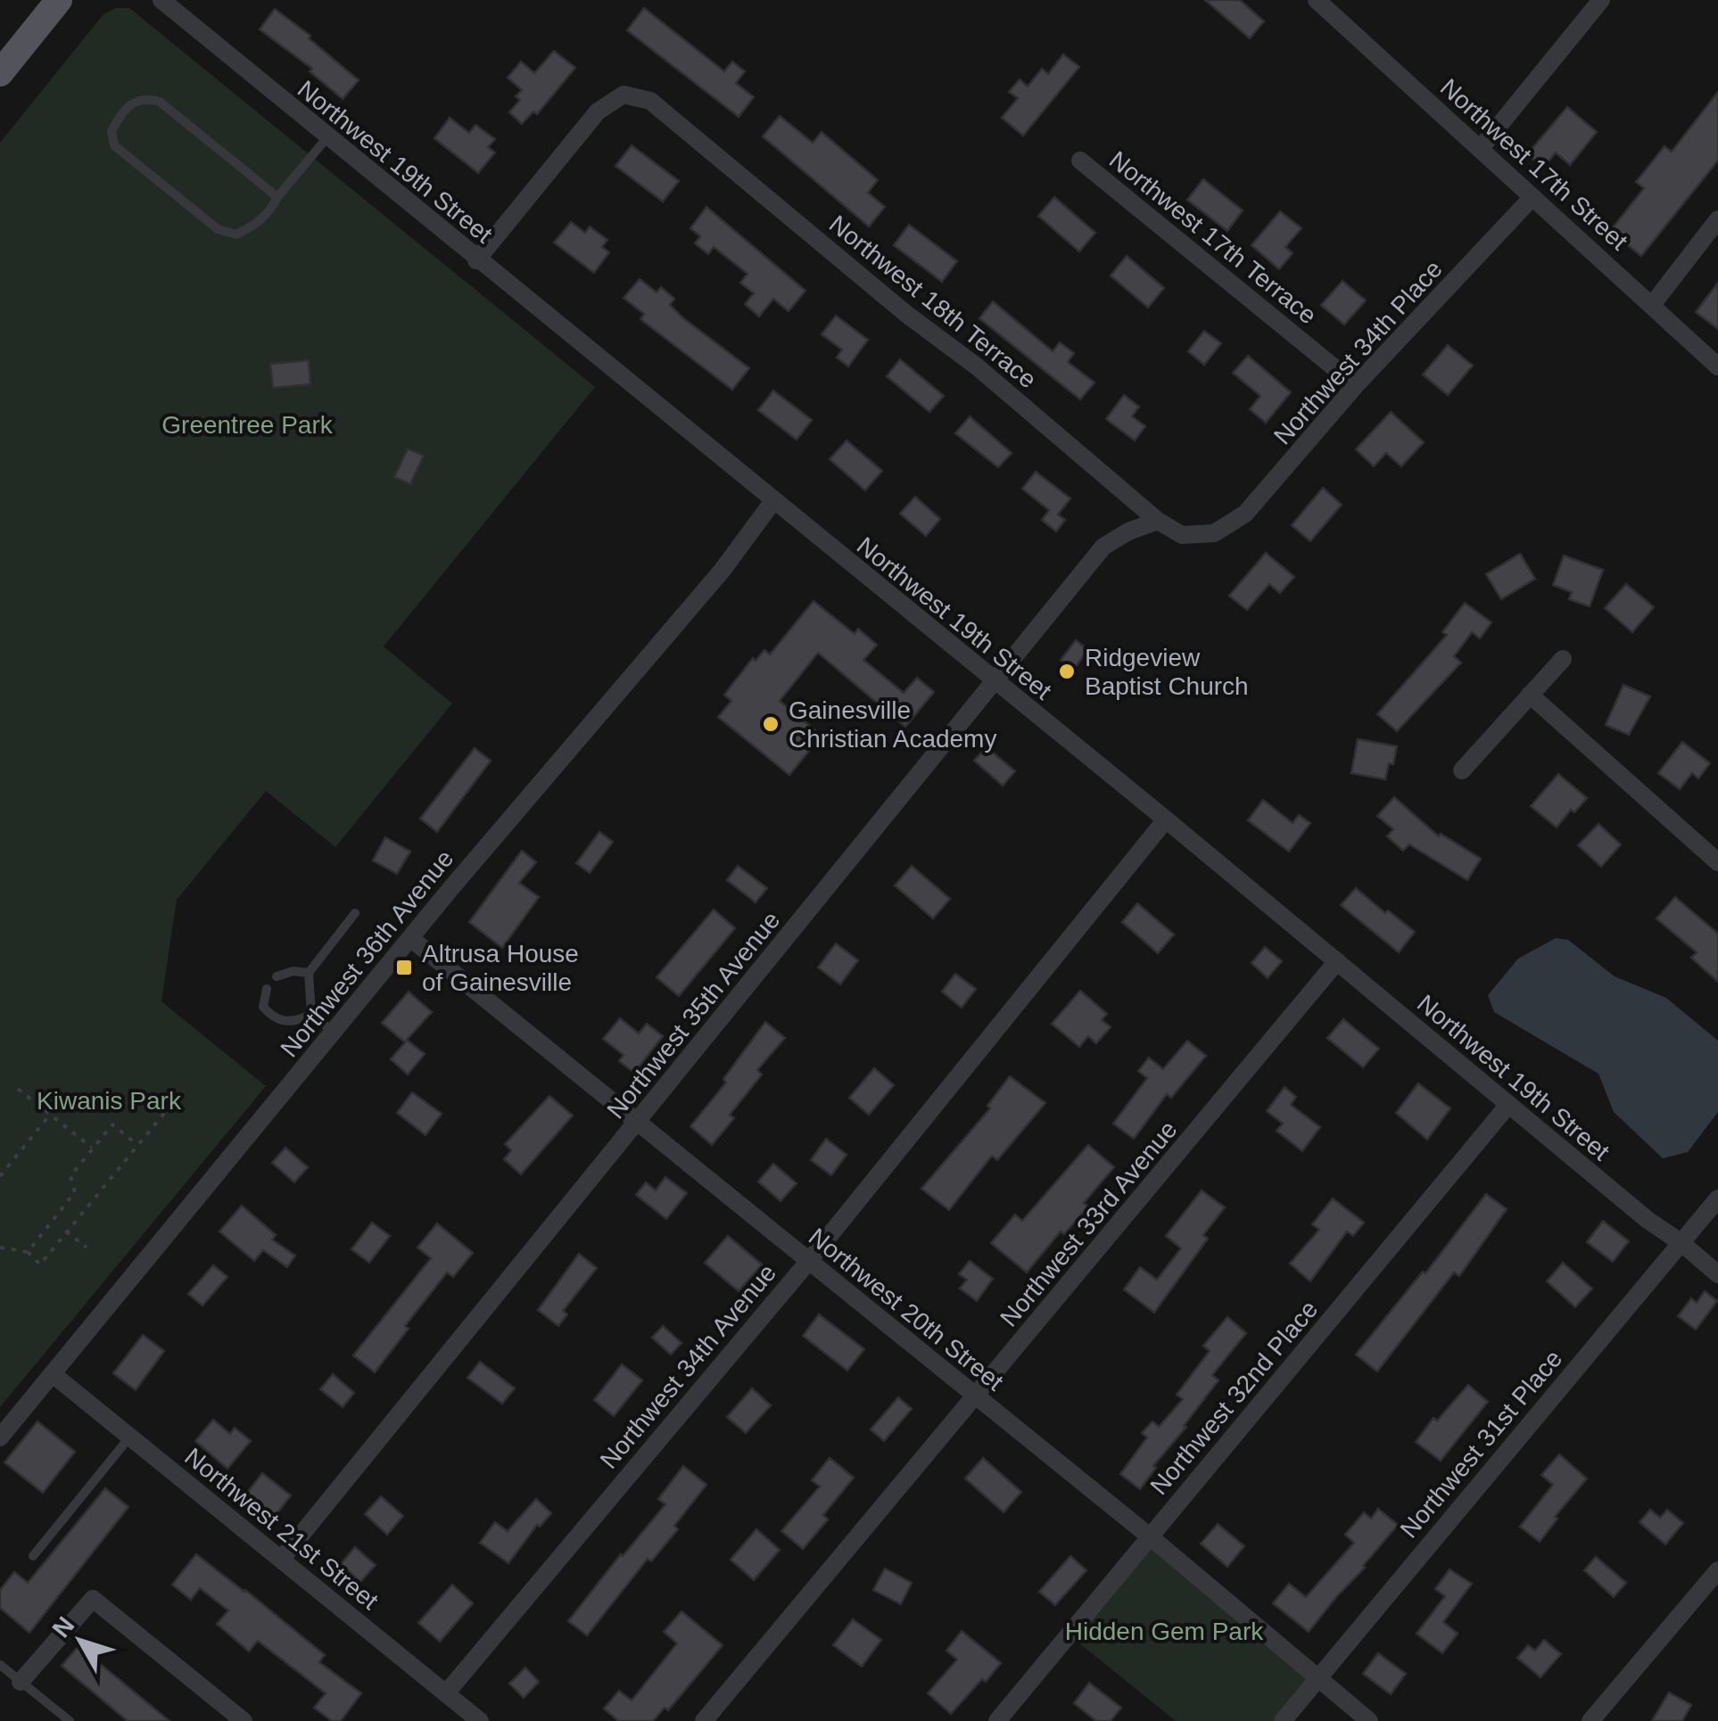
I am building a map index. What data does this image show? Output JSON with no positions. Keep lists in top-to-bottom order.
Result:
{
  "streets": {
    "street": [
      "Northwest 19th Street",
      "Northwest 17th Street",
      "Northwest 17th Terrace",
      "Northwest 18th Terrace",
      "Northwest 34th Place",
      "Northwest 36th Avenue",
      "Northwest 35th Avenue",
      "Northwest 33rd Avenue",
      "Northwest 20th Street",
      "Northwest 34th Avenue",
      "Northwest 32nd Place",
      "Northwest 31st Place",
      "Northwest 21st Street"
    ]
  },
  "crossings": [
    ["Northwest 19th Street", "Northwest 18th Terrace"],
    ["Northwest 19th Street", "Northwest 36th Avenue"],
    ["Northwest 19th Street", "Northwest 35th Avenue"],
    ["Northwest 19th Street", "Northwest 33rd Avenue"],
    ["Northwest 19th Street", "Northwest 34th Avenue"],
    ["Northwest 19th Street", "Northwest 32nd Place"],
    ["Northwest 19th Street", "Northwest 31st Place"],
    ["Northwest 17th Street", "Northwest 34th Place"],
    ["Northwest 17th Terrace", "Northwest 34th Place"],
    ["Northwest 18th Terrace", "Northwest 34th Place"],
    ["Northwest 18th Terrace", "Northwest 35th Avenue"],
    ["Northwest 36th Avenue", "Northwest 20th Street"],
    ["Northwest 36th Avenue", "Northwest 21st Street"],
    ["Northwest 35th Avenue", "Northwest 20th Street"],
    ["Northwest 35th Avenue", "Northwest 21st Street"],
    ["Northwest 33rd Avenue", "Northwest 20th Street"],
    ["Northwest 20th Street", "Northwest 34th Avenue"],
    ["Northwest 20th Street", "Northwest 32nd Place"],
    ["Northwest 20th Street", "Northwest 31st Place"],
    ["Northwest 34th Avenue", "Northwest 21st Street"]
  ],
  "parks": ["Greentree Park", "Kiwanis Park", "Hidden Gem Park"],
  "places": {
    "other": ["Ridgeview Baptist Church", "Gainesville Christian Academy"],
    "transit": ["Altrusa House of Gainesville"]
  },
  "north": "top left"
}
